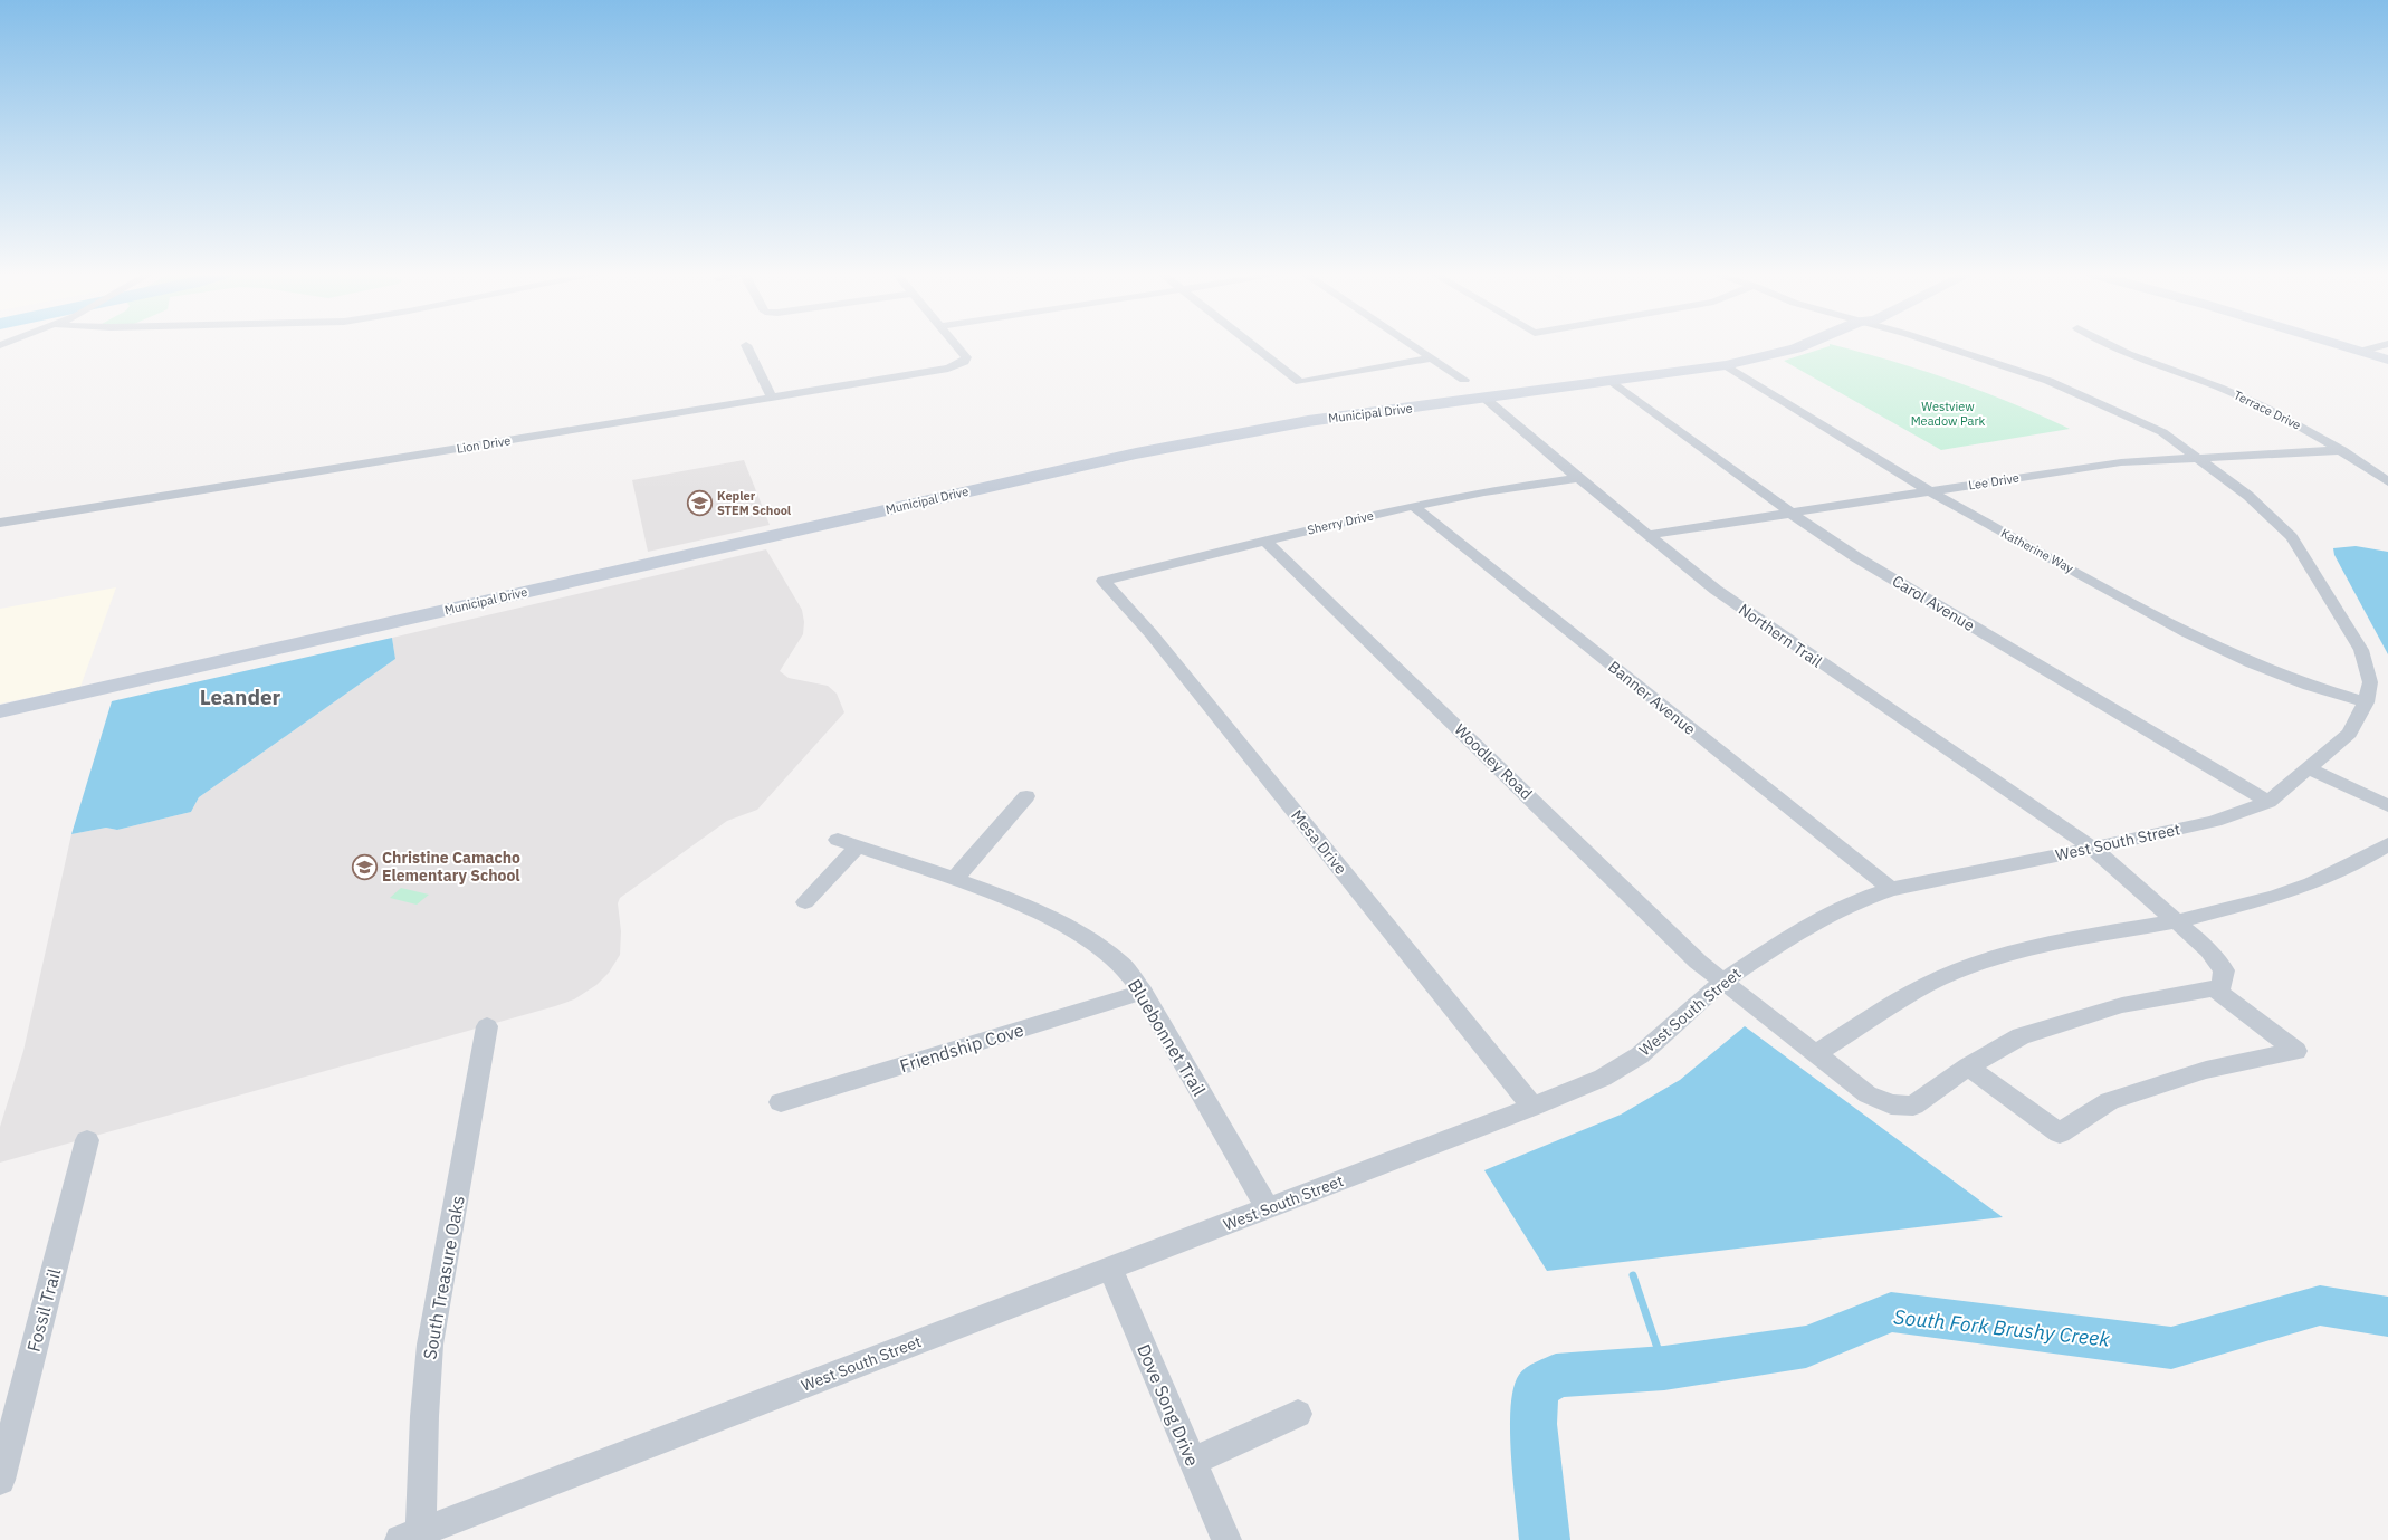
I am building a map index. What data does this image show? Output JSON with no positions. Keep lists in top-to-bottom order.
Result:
{
  "streets": {
    "street": [
      "Terrace Drive",
      "Municipal Drive",
      "Lion Drive",
      "Lee Drive",
      "Sherry Drive",
      "Katherine Way",
      "Carol Avenue",
      "Northern Trail",
      "Banner Avenue",
      "Woodley Road",
      "Mesa Drive",
      "West South Street",
      "Bluebonnet Trail",
      "Friendship Cove",
      "South Treasure Oaks",
      "Fossil Trail",
      "Dove Song Drive"
    ]
  },
  "crossings": [
    ["Terrace Drive", "Lee Drive"],
    ["Municipal Drive", "Katherine Way"],
    ["Municipal Drive", "Carol Avenue"],
    ["Municipal Drive", "Northern Trail"],
    ["Lee Drive", "Katherine Way"],
    ["Lee Drive", "Carol Avenue"],
    ["Lee Drive", "Northern Trail"],
    ["Lee Drive", "West South Street"],
    ["Sherry Drive", "Northern Trail"],
    ["Sherry Drive", "Banner Avenue"],
    ["Sherry Drive", "Woodley Road"],
    ["Sherry Drive", "Mesa Drive"],
    ["Katherine Way", "West South Street"],
    ["Carol Avenue", "West South Street"],
    ["Northern Trail", "West South Street"],
    ["Banner Avenue", "West South Street"],
    ["Woodley Road", "West South Street"],
    ["Mesa Drive", "West South Street"],
    ["West South Street", "Bluebonnet Trail"],
    ["West South Street", "South Treasure Oaks"],
    ["West South Street", "Dove Song Drive"],
    ["Bluebonnet Trail", "Friendship Cove"]
  ],
  "districts": ["Leander"],
  "water": ["South Fork Brushy Creek"],
  "parks": ["Westview Meadow Park"],
  "places": {
    "school or university": ["Kepler STEM School", "Christine Camacho Elementary School"]
  }
}
